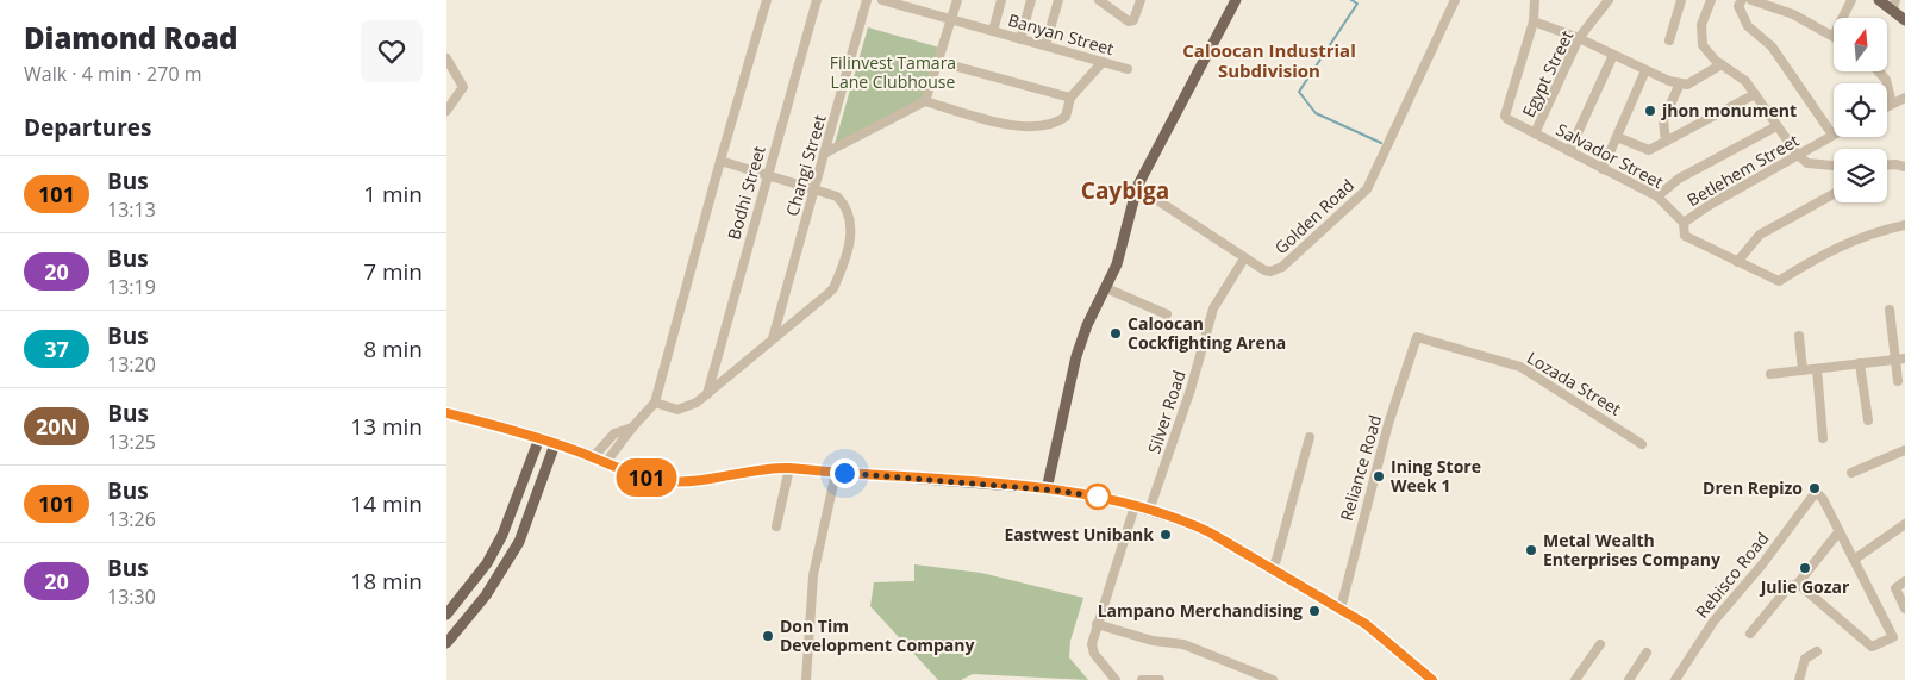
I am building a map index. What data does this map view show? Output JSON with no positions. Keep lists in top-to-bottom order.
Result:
{
  "streets": {
    "street": [
      "Banyan Street",
      "Egypt Street",
      "Salvador Street",
      "Changi Street",
      "Betlehem Street",
      "Bodhi Street",
      "Golden Road",
      "Lozada Street",
      "Silver Road",
      "Reliance Road",
      "Rebisco Road"
    ]
  },
  "crossings": [
    ["Egypt Street", "Salvador Street"],
    ["Salvador Street", "Betlehem Street"],
    ["Golden Road", "Silver Road"],
    ["Lozada Street", "Reliance Road"]
  ],
  "districts": ["Caloocan Industrial Subdivision", "Caybiga"],
  "parks": ["Filinvest Tamara Lane Clubhouse"],
  "places": [
    "jhon monument",
    "Caloocan Cockfighting Arena",
    "Ining Store Week 1",
    "Dren Repizo",
    "Eastwest Unibank",
    "Metal Wealth Enterprises Company",
    "Julie Gozar",
    "Lampano Merchandising",
    "Don Tim Development Company"
  ],
  "lines": ["bus line 101"],
  "north": "top",
  "page": {
    "heading": [
      ["Diamond Road", "Walk · 4 min · 270 m"],
      "Departures"
    ],
    "on_map": "101",
    "list": [
      {
        "mark": "101",
        "name": "Bus",
        "note": "13:13",
        "value": "1 min"
      },
      {
        "mark": "20",
        "name": "Bus",
        "note": "13:19",
        "value": "7 min"
      },
      {
        "mark": "37",
        "name": "Bus",
        "note": "13:20",
        "value": "8 min"
      },
      {
        "mark": "20N",
        "name": "Bus",
        "note": "13:25",
        "value": "13 min"
      },
      {
        "mark": "101",
        "name": "Bus",
        "note": "13:26",
        "value": "14 min"
      },
      {
        "mark": "20",
        "name": "Bus",
        "note": "13:30",
        "value": "18 min"
      }
    ]
  }
}
